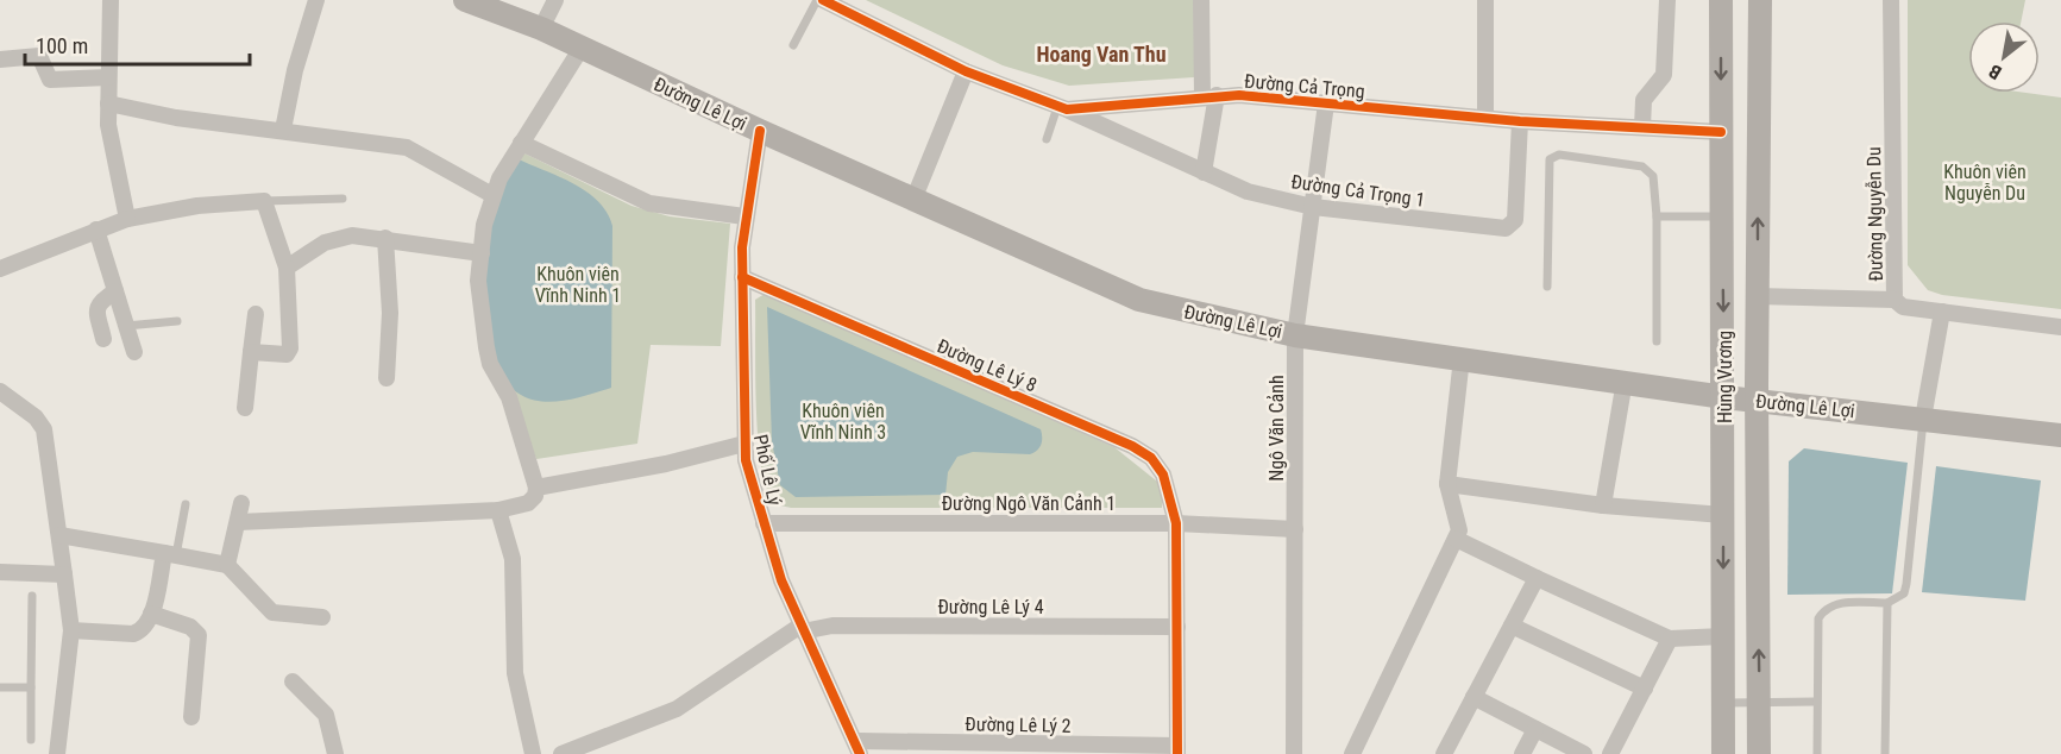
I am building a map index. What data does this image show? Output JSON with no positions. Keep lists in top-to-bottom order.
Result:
{
  "streets": {
    "main road": ["Đường Lê Lợi", "Hùng Vương"],
    "street": [
      "Đường Cả Trọng",
      "Đường Cả Trọng 1",
      "Đường Nguyễn Du",
      "Đường Lê Lý 8",
      "Ngô Văn Cảnh",
      "Phố Lê Lý",
      "Đường Ngô Văn Cảnh 1",
      "Đường Lê Lý 4",
      "Đường Lê Lý 2"
    ]
  },
  "crossings": [
    ["Đường Cả Trọng", "Đường Cả Trọng 1"],
    ["Đường Cả Trọng", "Hùng Vương"],
    ["Đường Cả Trọng", "Ngô Văn Cảnh"],
    ["Đường Lê Lợi", "Hùng Vương"],
    ["Đường Lê Lợi", "Ngô Văn Cảnh"],
    ["Đường Lê Lợi", "Phố Lê Lý"],
    ["Đường Cả Trọng 1", "Ngô Văn Cảnh"],
    ["Đường Lê Lý 8", "Phố Lê Lý"],
    ["Đường Lê Lý 8", "Đường Ngô Văn Cảnh 1"],
    ["Đường Lê Lý 8", "Đường Lê Lý 4"],
    ["Đường Lê Lý 8", "Đường Lê Lý 2"],
    ["Ngô Văn Cảnh", "Đường Ngô Văn Cảnh 1"],
    ["Phố Lê Lý", "Đường Ngô Văn Cảnh 1"],
    ["Phố Lê Lý", "Đường Lê Lý 4"],
    ["Phố Lê Lý", "Đường Lê Lý 2"]
  ],
  "districts": ["Hoang Van Thu"],
  "parks": ["Khuôn viên Nguyễn Du", "Khuôn viên Vĩnh Ninh 1", "Khuôn viên Vĩnh Ninh 3"],
  "scale_bar": "100 m",
  "north": "bottom left"
}
